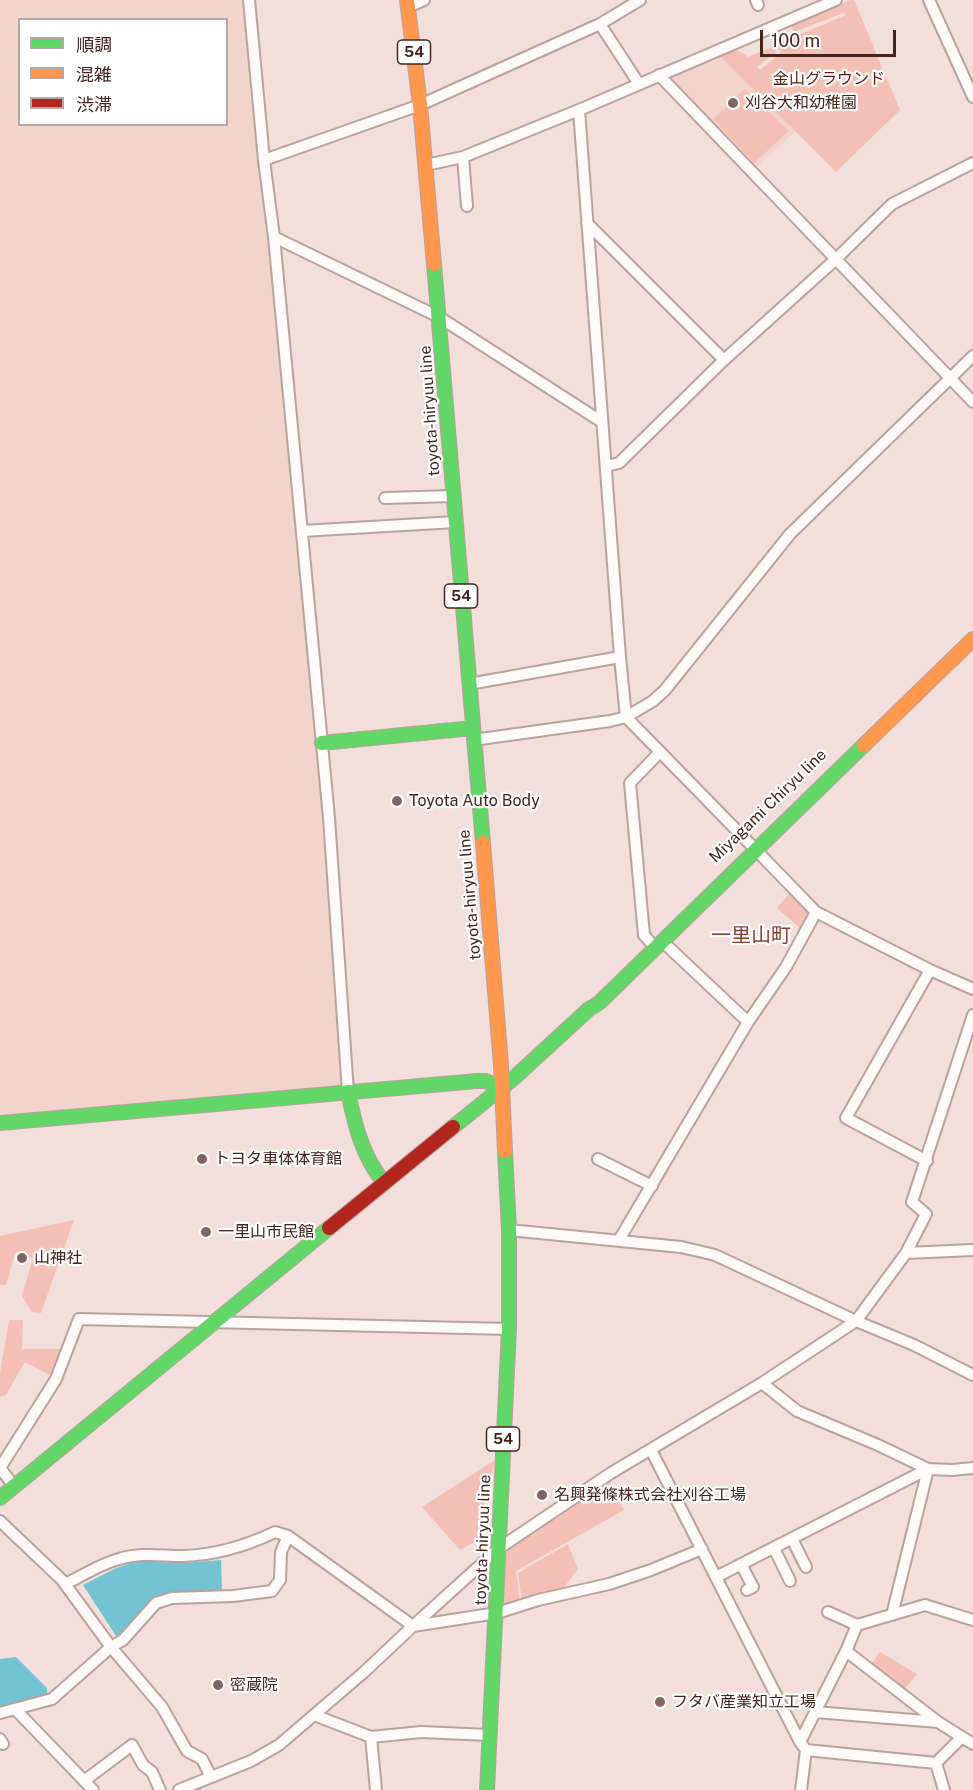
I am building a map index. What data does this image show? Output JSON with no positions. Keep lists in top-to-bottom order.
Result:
{
  "streets": {
    "main road": ["54", "toyota-hiryuu line", "Miyagami Chiryu line"]
  },
  "crossings": [
    ["toyota-hiryuu line", "Miyagami Chiryu line"]
  ],
  "districts": ["一里山町"],
  "parks": ["金山グラウンド"],
  "places": [
    "刈谷大和幼稚園",
    "Toyota Auto Body",
    "トヨタ車体体育館",
    "一里山市民館",
    "山神社",
    "名興発條株式会社刈谷工場",
    "密蔵院",
    "フタバ産業知立工場"
  ],
  "legend": ["順調", "混雑", "渋滞"],
  "scale_bar": "100 m"
}
